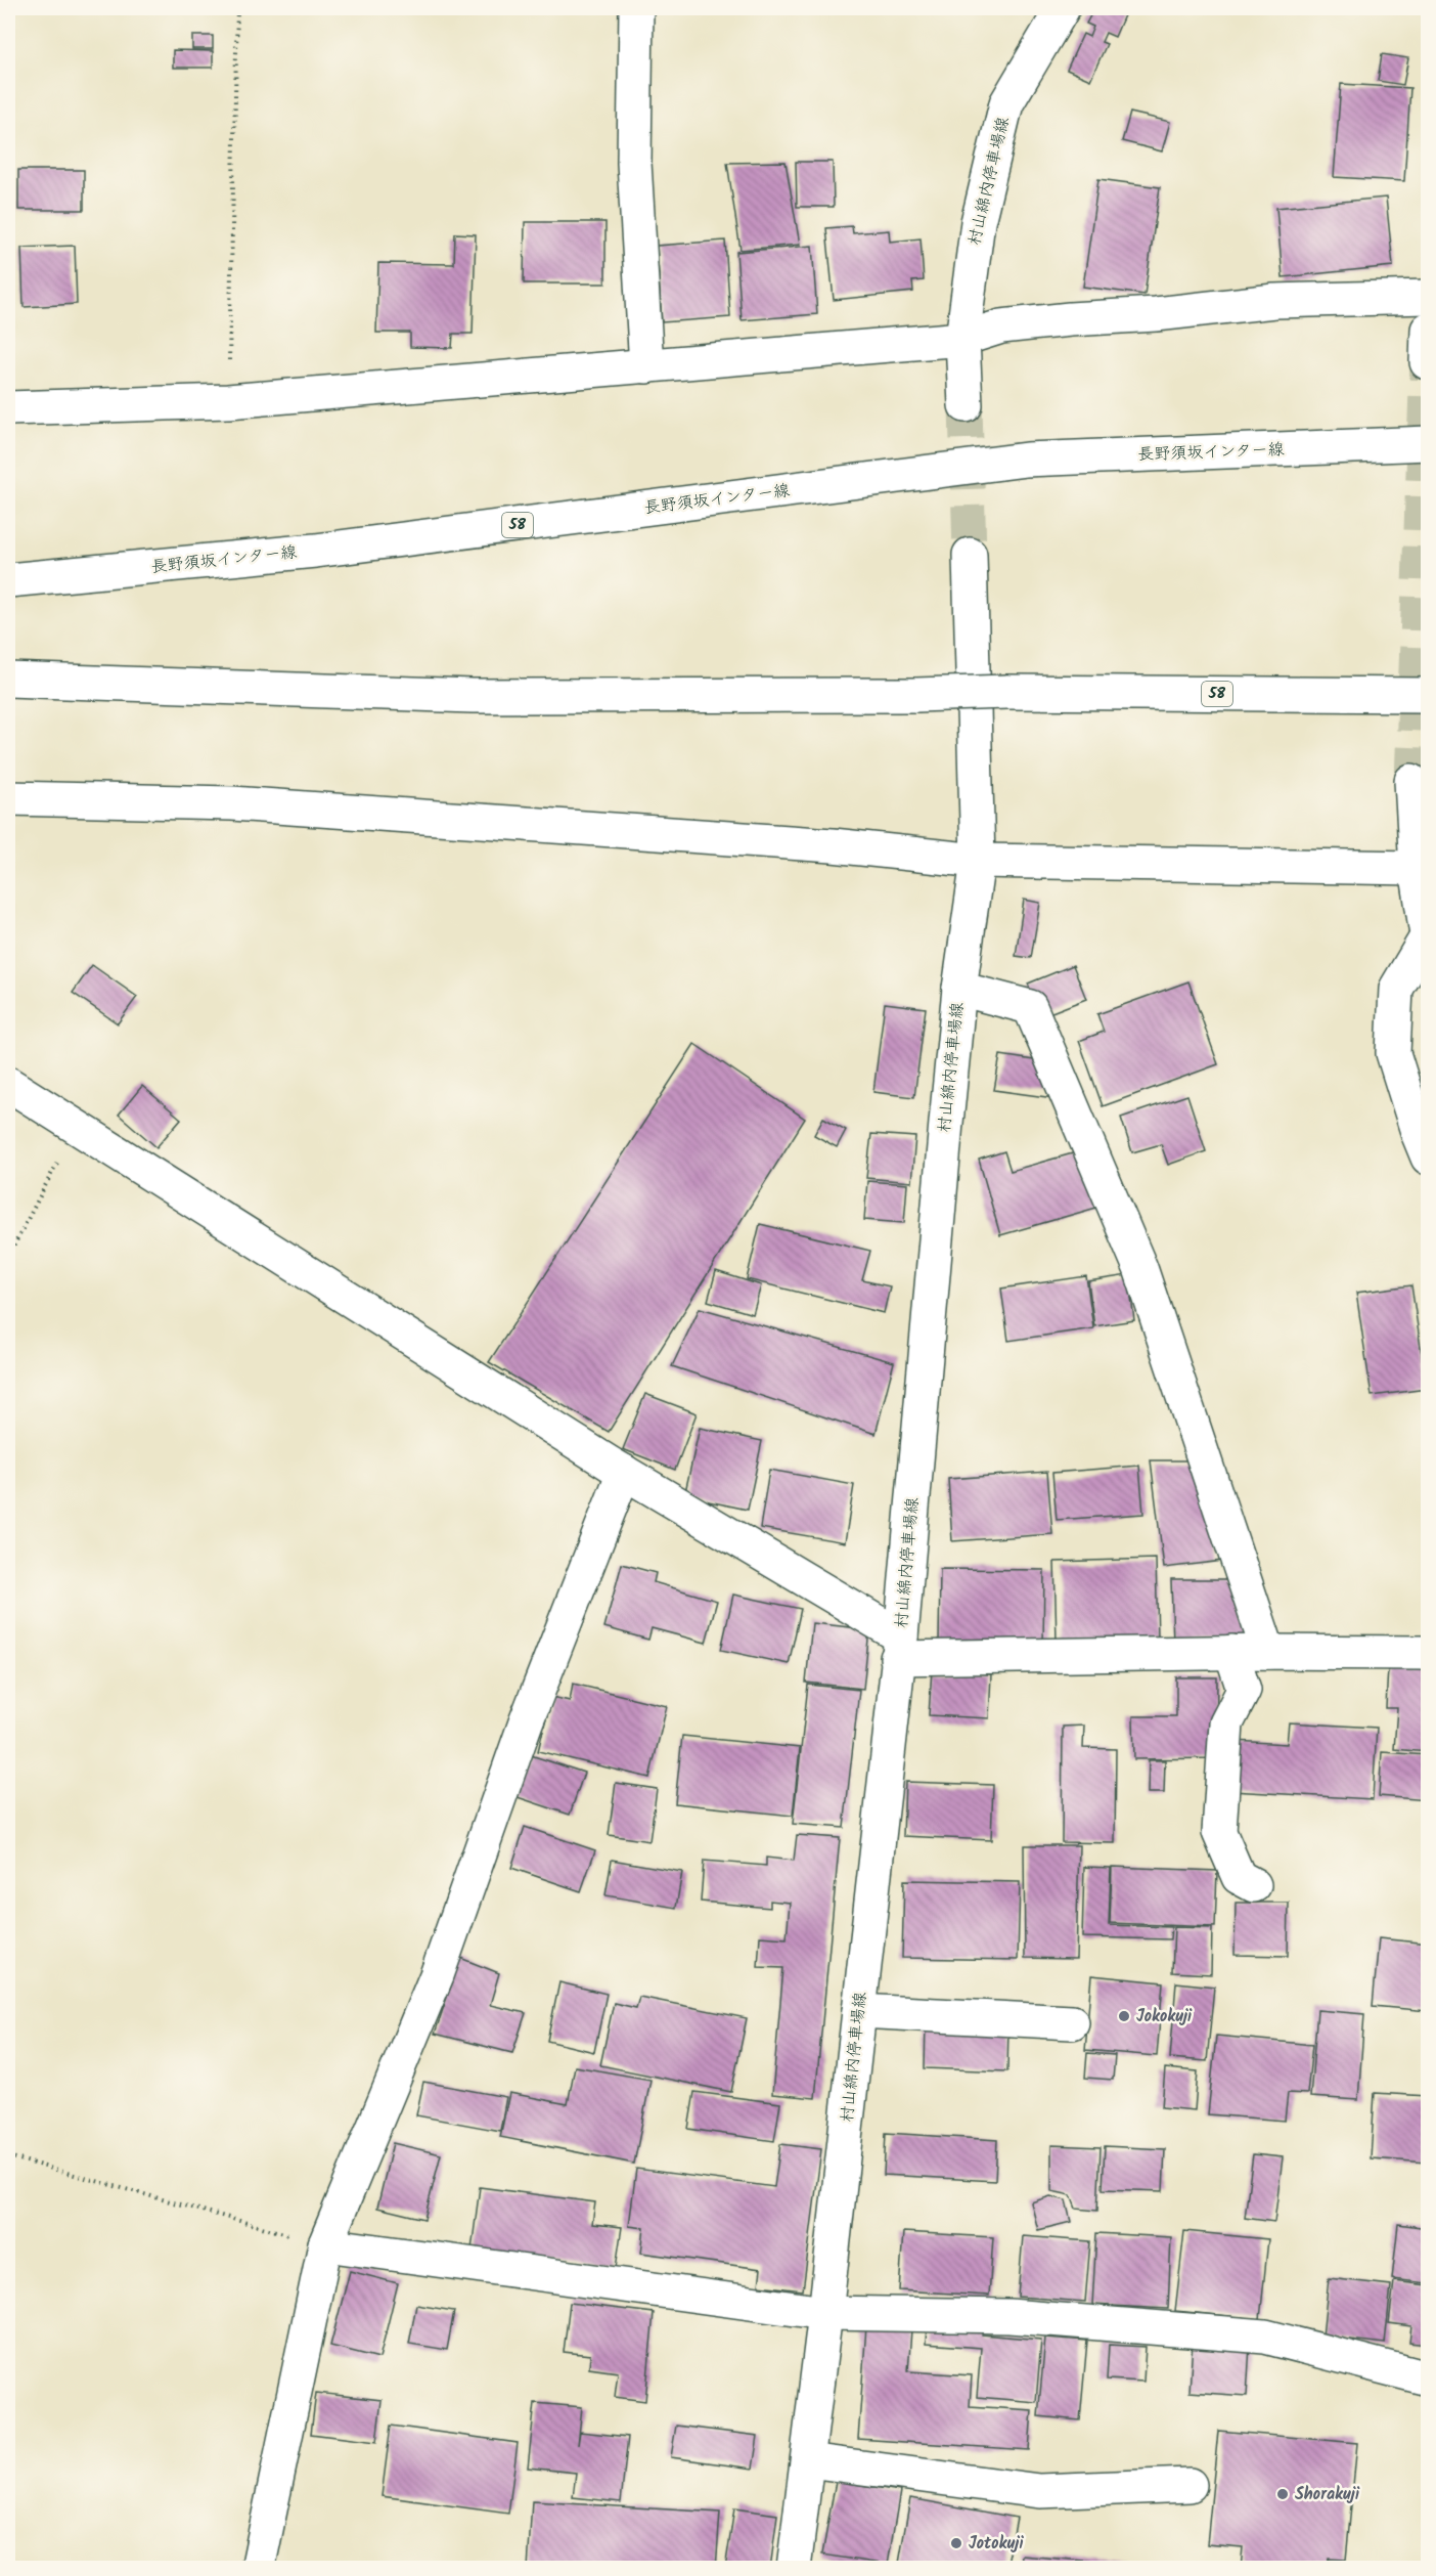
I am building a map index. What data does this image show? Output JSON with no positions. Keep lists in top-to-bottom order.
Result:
{
  "streets": {
    "street": ["村山綿内停車場線", "長野須坂インター線", "58"]
  },
  "places": ["Jokokuji", "Shorakuji", "Jotokuji"]
}
